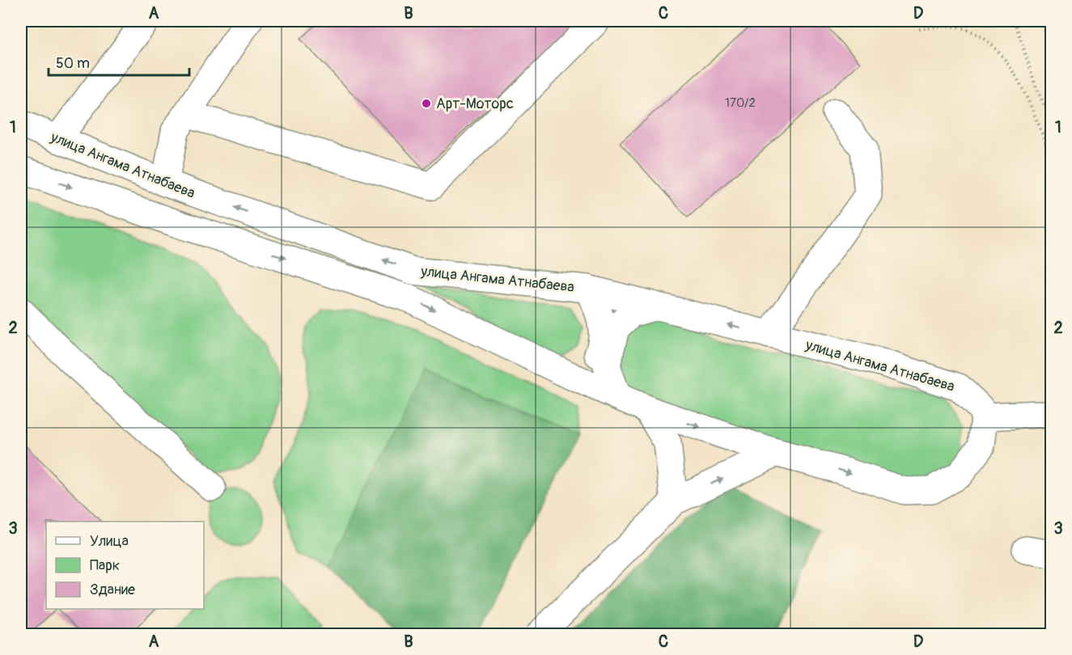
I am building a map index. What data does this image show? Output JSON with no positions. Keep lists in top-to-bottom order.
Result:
{
  "streets": {
    "street": ["улица Ангама Атнабаева"]
  },
  "places": ["Арт-Моторс"],
  "house_numbers": ["170/2"],
  "legend": ["Улица", "Парк", "Здание"],
  "scale_bar": "50 m",
  "grid": {
    "columns": [
      "A",
      "B",
      "C",
      "D"
    ],
    "rows": ["1", "2", "3"]
  }
}
